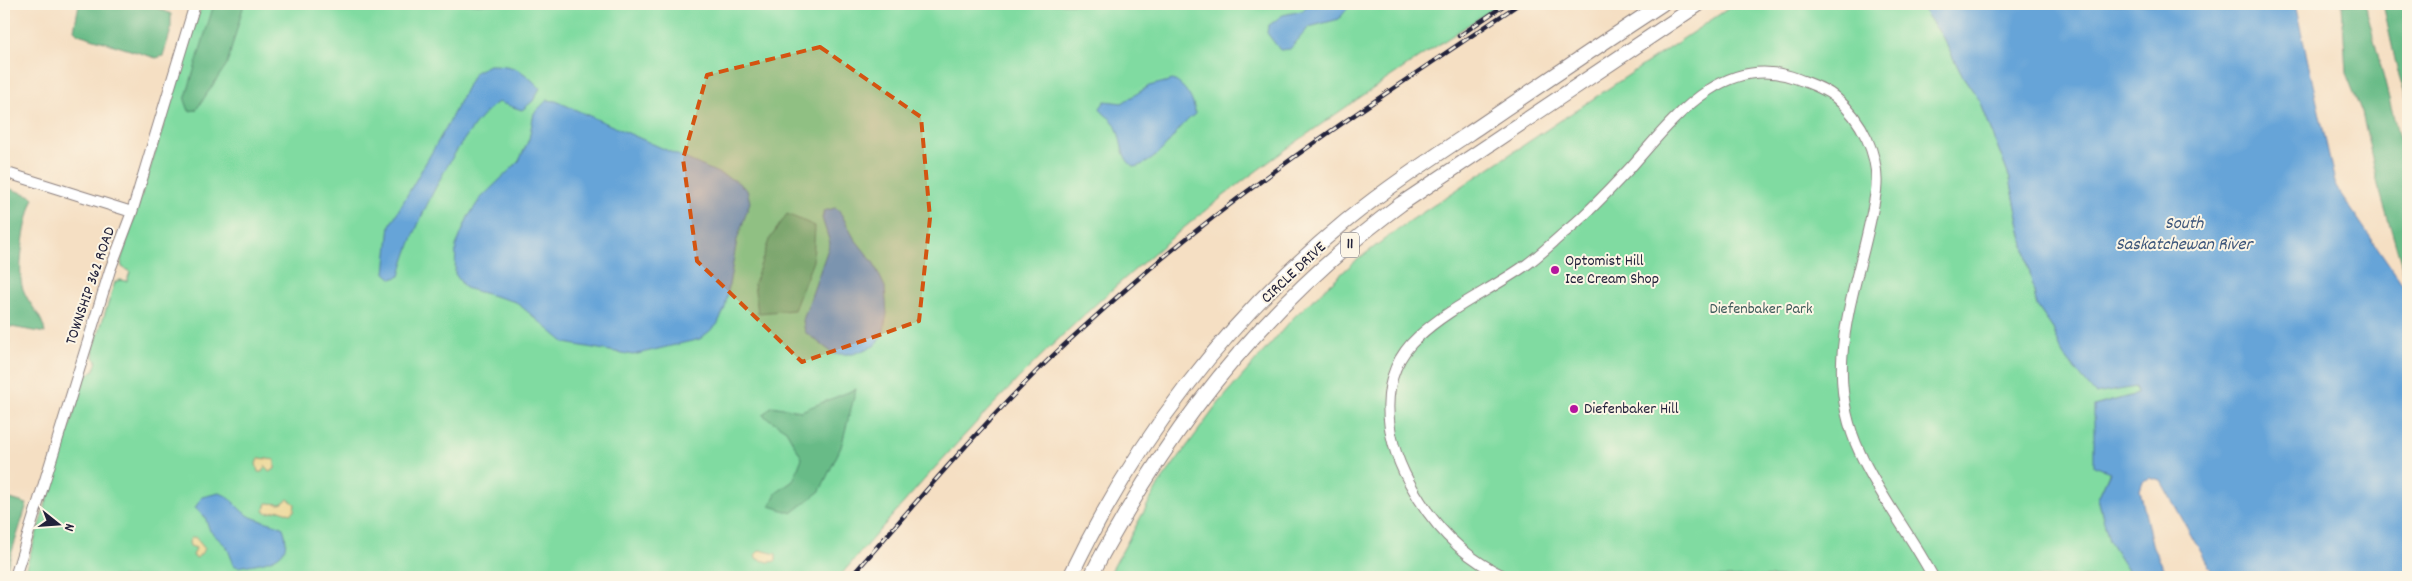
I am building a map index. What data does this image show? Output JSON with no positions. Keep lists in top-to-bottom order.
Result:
{
  "streets": {
    "highway": ["11", "CIRCLE DRIVE"],
    "street": ["TOWNSHIP 362 ROAD"]
  },
  "water": ["South Saskatchewan River"],
  "parks": ["Diefenbaker Park"],
  "places": ["Optomist Hill Ice Cream Shop", "Diefenbaker Hill"],
  "north": "right"
}
